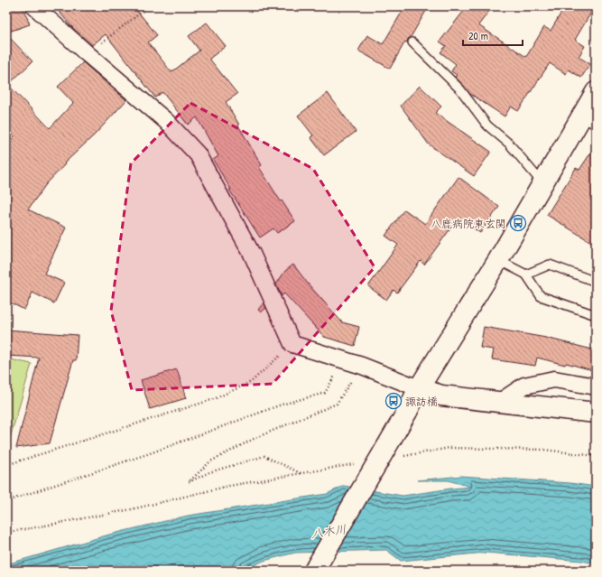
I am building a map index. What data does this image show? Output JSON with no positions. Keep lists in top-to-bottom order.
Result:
{
  "water": ["八木川"],
  "places": {
    "bus stop": ["八鹿病院東玄関", "諏訪橋"]
  },
  "scale_bar": "20 m"
}
